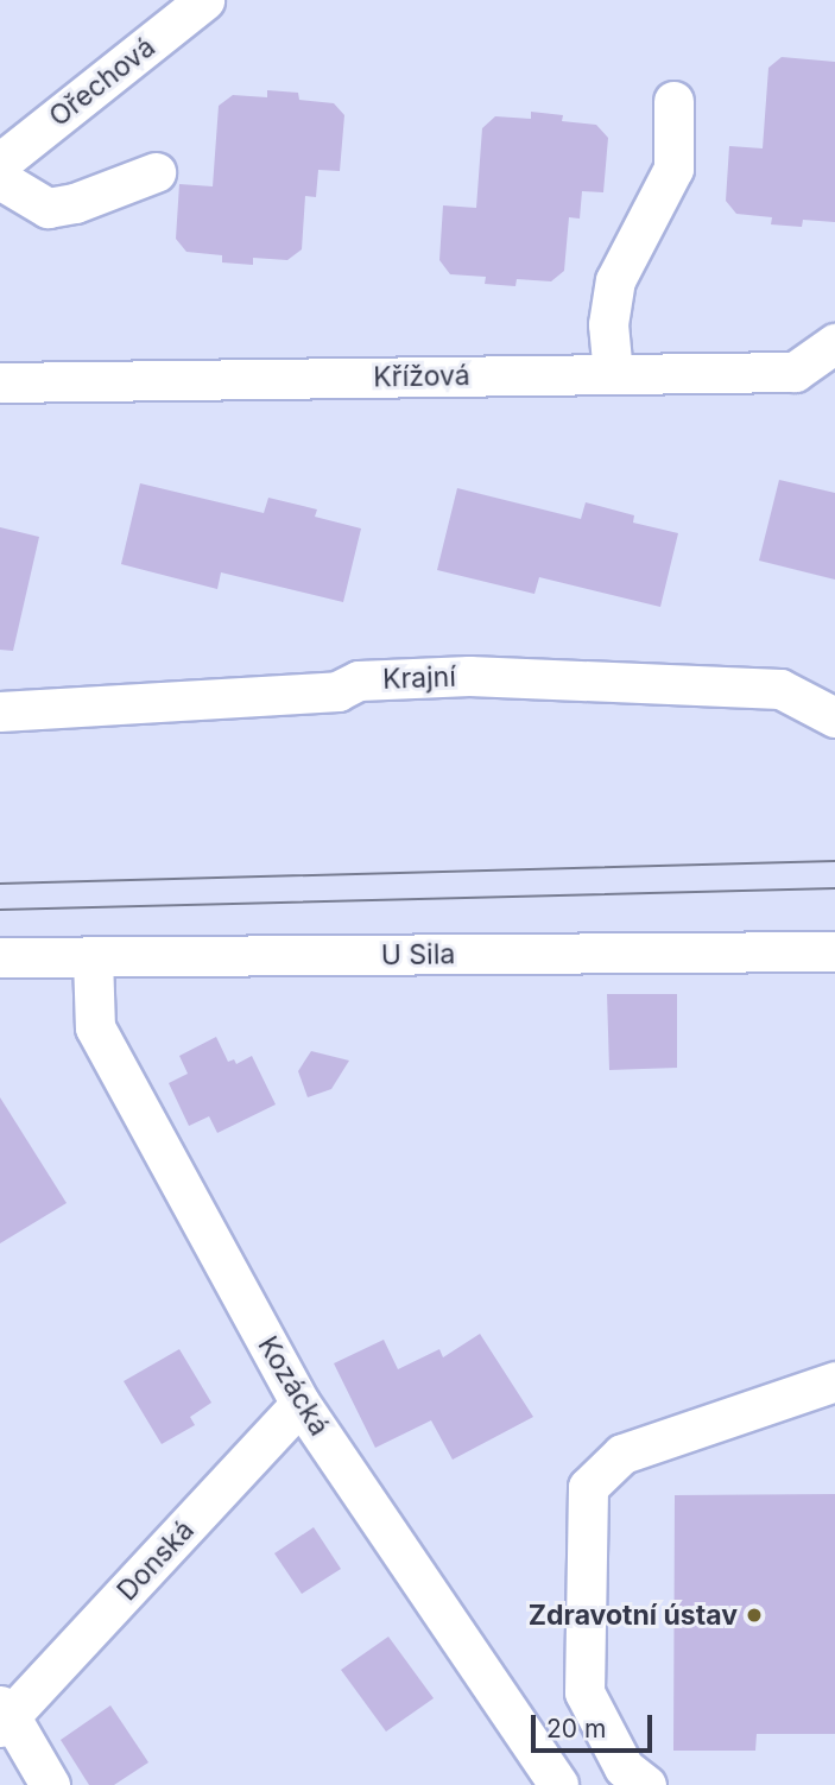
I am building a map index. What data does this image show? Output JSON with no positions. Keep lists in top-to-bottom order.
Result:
{
  "streets": {
    "street": [
      "Ořechová",
      "Křížová",
      "Krajní",
      "U Sila",
      "Kozácká",
      "Donská"
    ]
  },
  "crossings": [
    ["U Sila", "Kozácká"],
    ["Kozácká", "Donská"]
  ],
  "places": ["Zdravotní ústav"],
  "scale_bar": "20 m"
}
